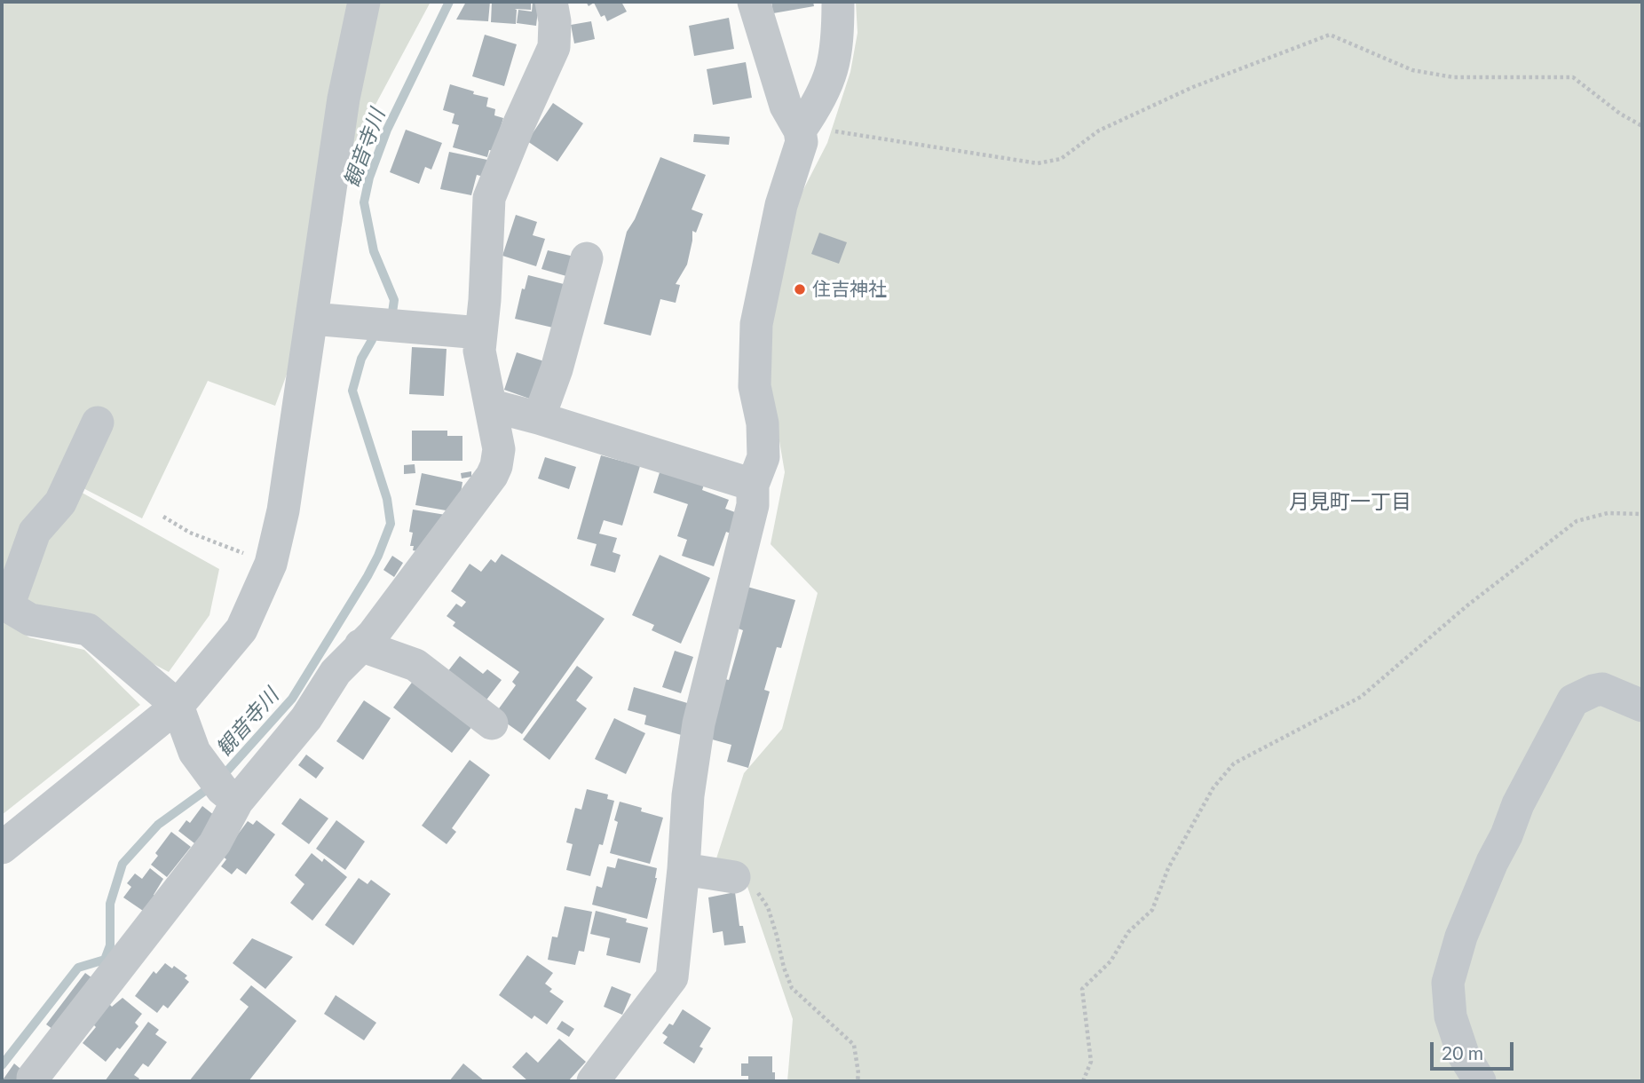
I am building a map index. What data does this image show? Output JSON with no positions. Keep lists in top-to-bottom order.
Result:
{
  "districts": ["月見町一丁目"],
  "water": ["観音寺川"],
  "places": ["住吉神社"],
  "scale_bar": "20 m"
}
